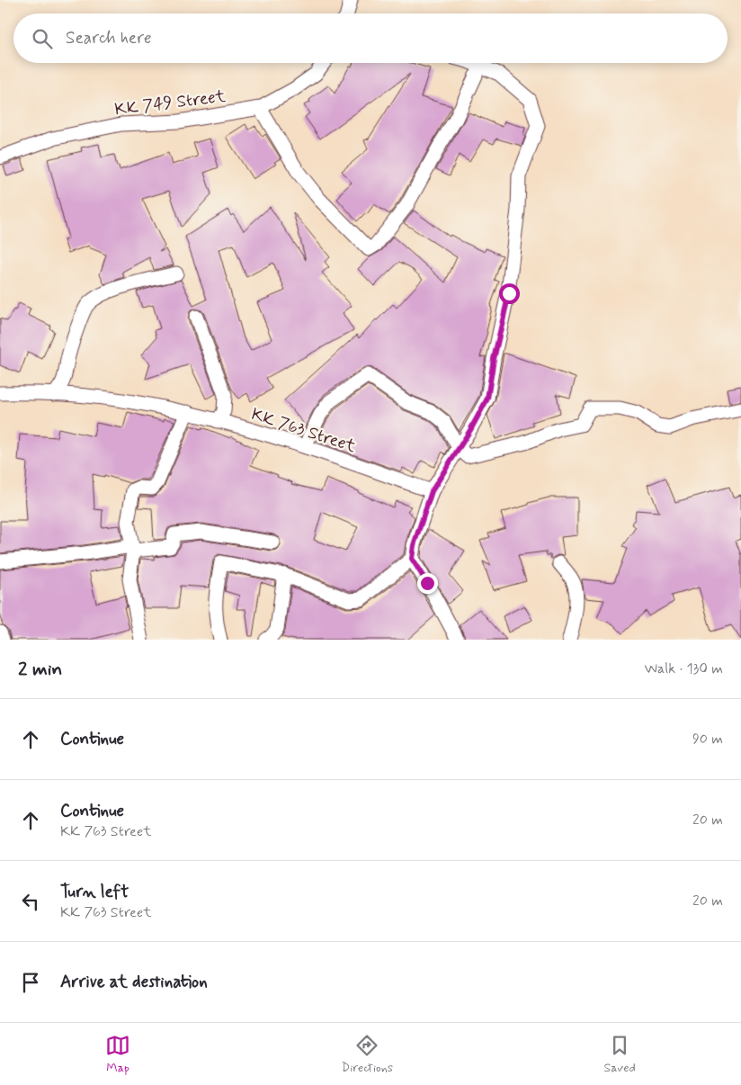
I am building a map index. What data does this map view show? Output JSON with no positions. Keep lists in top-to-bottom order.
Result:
{
  "streets": {
    "street": ["KK 749 Street", "KK 763 Street"]
  },
  "page": {
    "search": "Search here",
    "heading": ["2 min", "Walk · 130 m"],
    "list": [
      ["Continue", "90 m"],
      ["Continue", "KK 763 Street", "20 m"],
      ["Turn left", "KK 763 Street", "20 m"],
      "Arrive at destination"
    ],
    "nav": ["Map", "Directions", "Saved"]
  }
}
